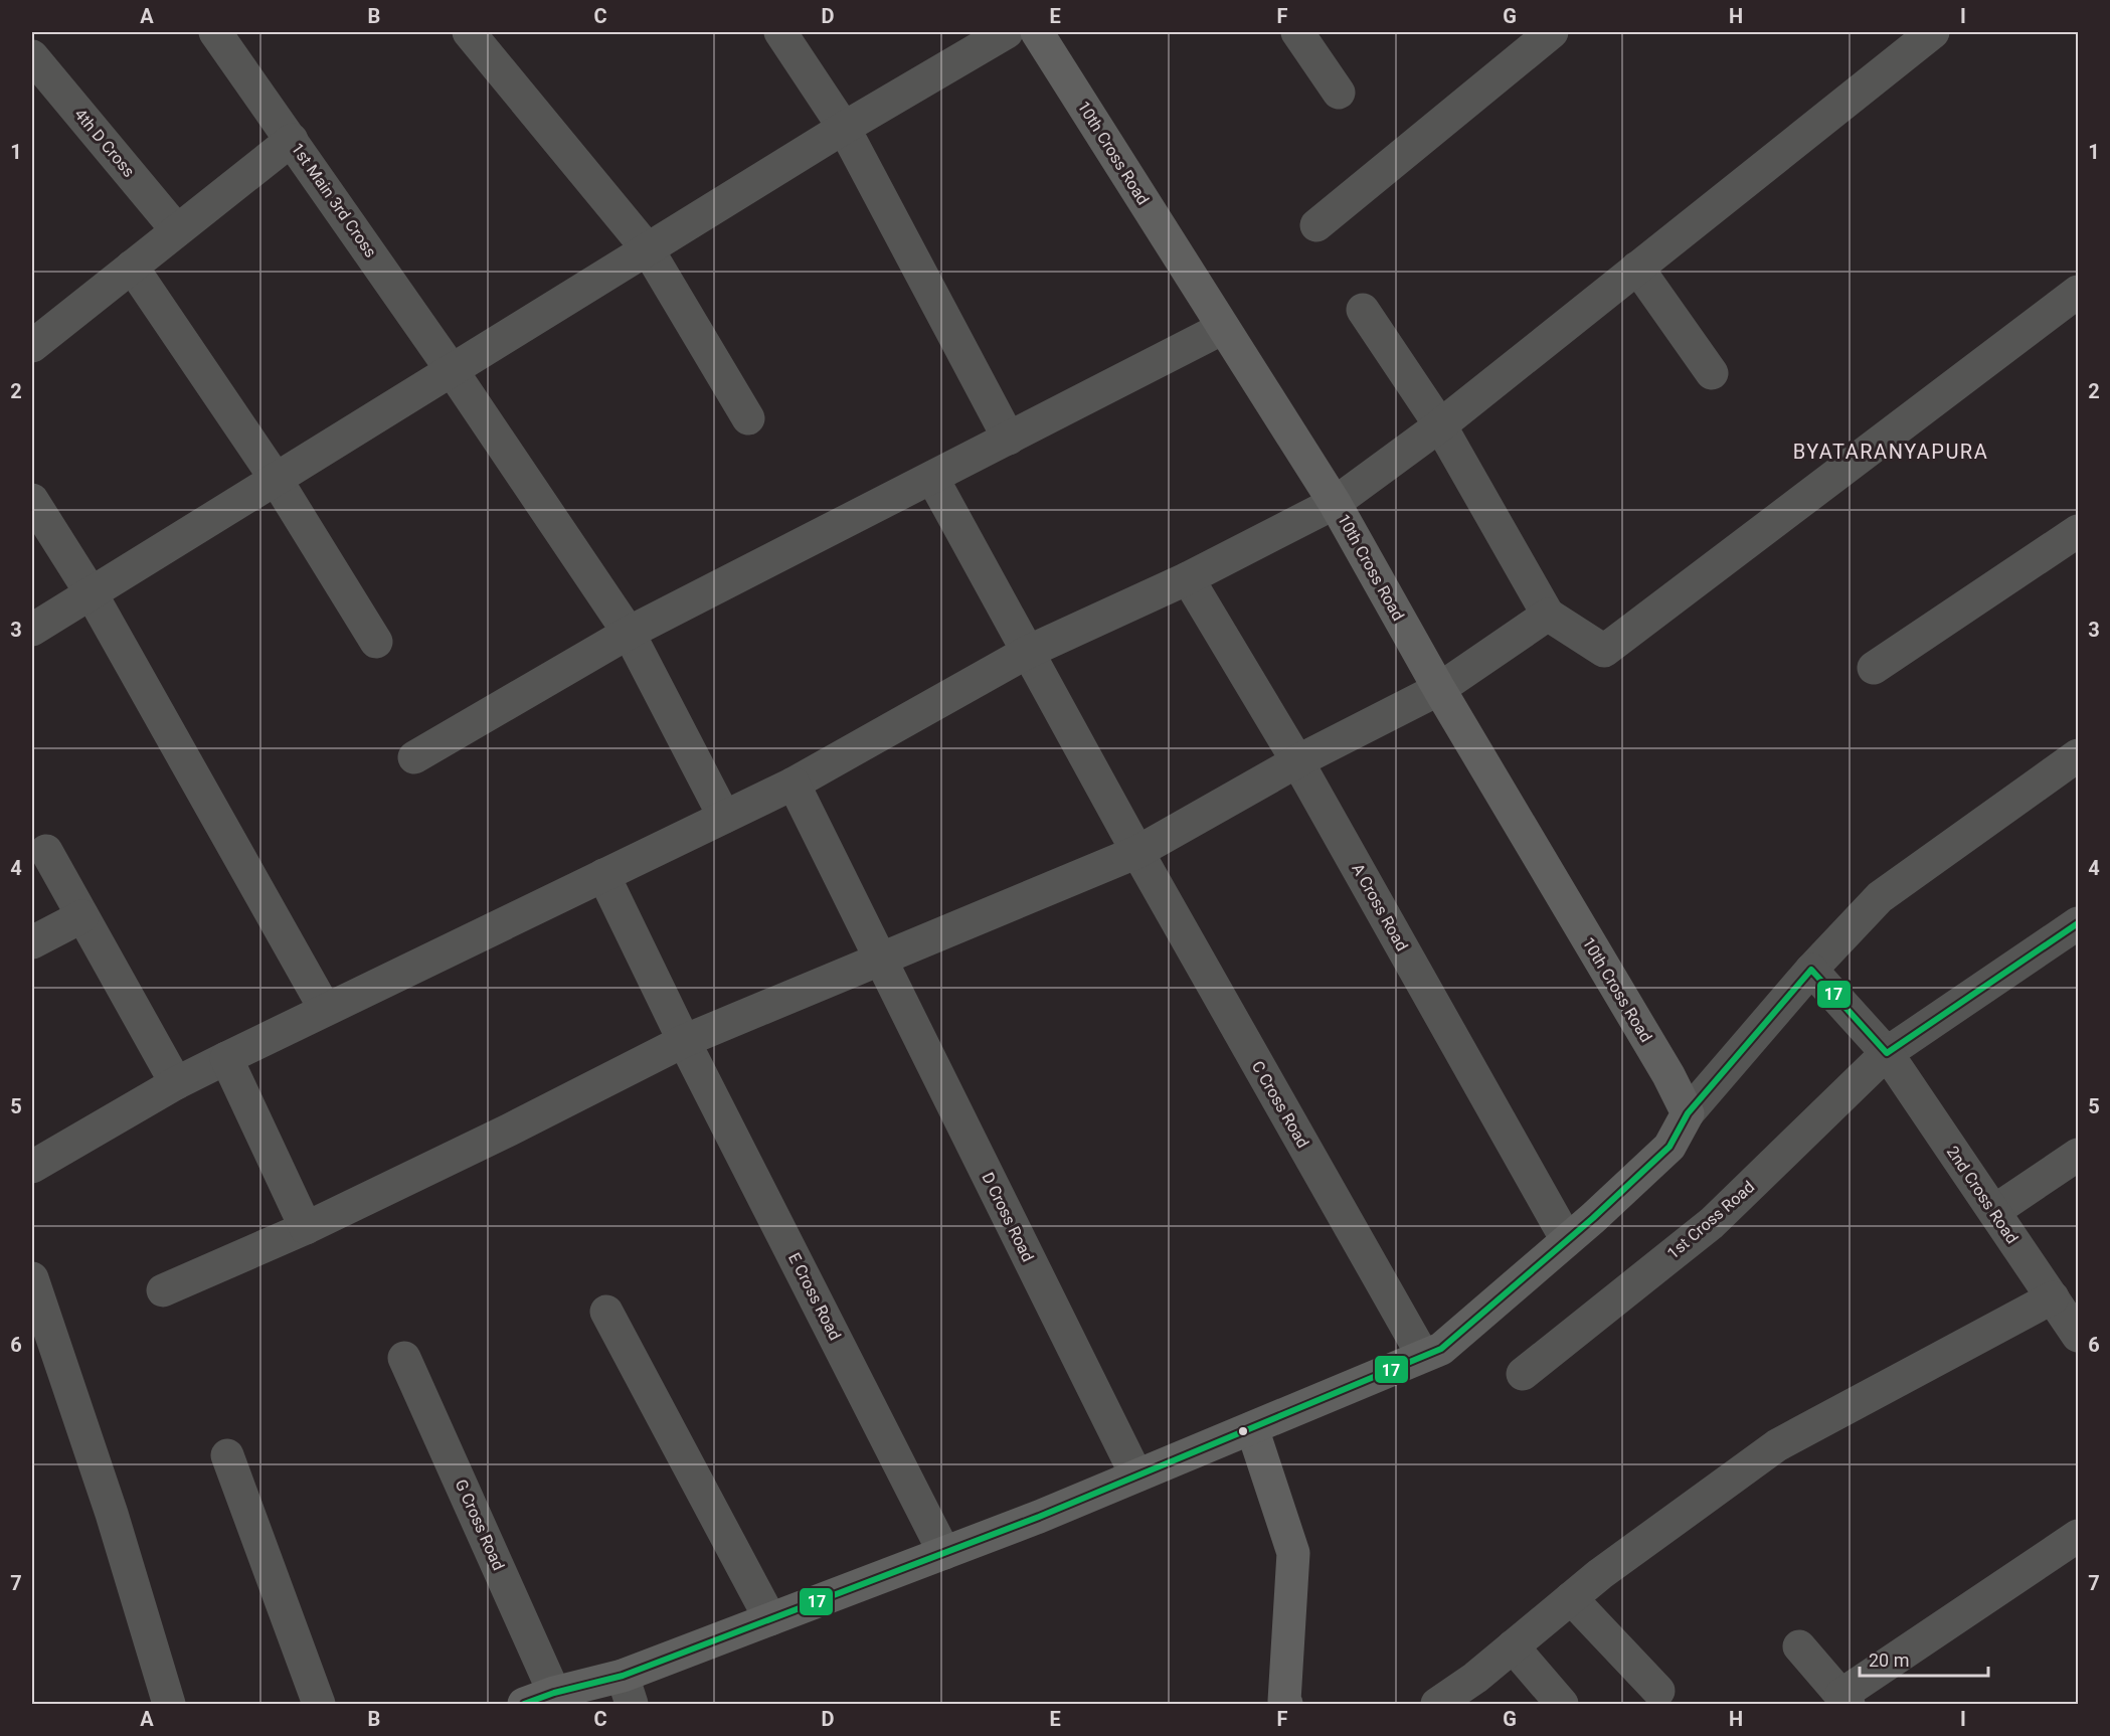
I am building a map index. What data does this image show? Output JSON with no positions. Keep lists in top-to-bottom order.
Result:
{
  "streets": {
    "street": [
      "4th D Cross",
      "10th Cross Road",
      "1st Main 3rd Cross",
      "A Cross Road",
      "C Cross Road",
      "2nd Cross Road",
      "D Cross Road",
      "1st Cross Road",
      "E Cross Road",
      "G Cross Road"
    ]
  },
  "crossings": [
    ["2nd Cross Road", "1st Cross Road"]
  ],
  "districts": ["BYATARANYAPURA"],
  "lines": ["transit line 17"],
  "scale_bar": "20 m",
  "grid": {
    "columns": [
      "A",
      "B",
      "C",
      "D",
      "E",
      "F",
      "G",
      "H",
      "I"
    ],
    "rows": [
      "1",
      "2",
      "3",
      "4",
      "5",
      "6",
      "7"
    ]
  }
}
